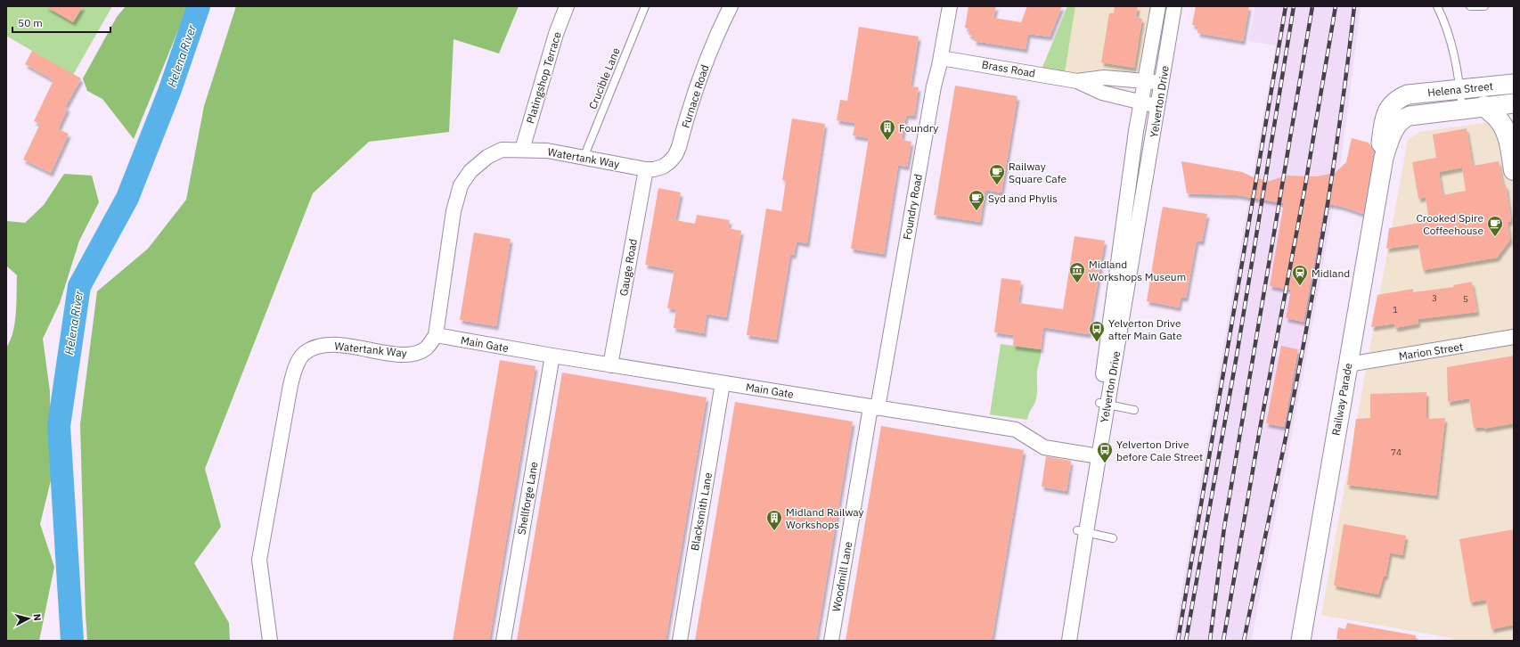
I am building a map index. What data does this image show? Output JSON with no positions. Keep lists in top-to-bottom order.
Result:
{
  "streets": {
    "street": [
      "Brass Road",
      "Platingshop Terrace",
      "Helena Street",
      "Furnace Road",
      "Yelverton Drive",
      "Watertank Way",
      "Foundry Road",
      "Gauge Road",
      "Main Gate",
      "Marion Street",
      "Railway Parade",
      "Shellforge Lane",
      "Blacksmith Lane",
      "Woodmill Lane"
    ],
    "lane": ["Crucible Lane"]
  },
  "crossings": [
    ["Brass Road", "Yelverton Drive"],
    ["Brass Road", "Foundry Road"],
    ["Platingshop Terrace", "Watertank Way"],
    ["Crucible Lane", "Watertank Way"],
    ["Helena Street", "Railway Parade"],
    ["Furnace Road", "Watertank Way"],
    ["Furnace Road", "Gauge Road"],
    ["Yelverton Drive", "Main Gate"],
    ["Watertank Way", "Gauge Road"],
    ["Watertank Way", "Main Gate"],
    ["Foundry Road", "Main Gate"],
    ["Foundry Road", "Woodmill Lane"],
    ["Gauge Road", "Main Gate"],
    ["Main Gate", "Shellforge Lane"],
    ["Main Gate", "Blacksmith Lane"],
    ["Main Gate", "Woodmill Lane"],
    ["Marion Street", "Railway Parade"]
  ],
  "water": ["Helena River"],
  "places": {
    "building": ["Foundry", "Midland Railway Workshops"],
    "cafe": ["Railway Square Cafe", "Syd and Phylis", "Crooked Spire Coffeehouse"],
    "museum": ["Midland Workshops Museum"],
    "station": ["Midland"],
    "bus stop": ["Yelverton Drive after Main Gate", "Yelverton Drive before Cale Street"]
  },
  "house_numbers": [
    "3",
    "5",
    "1",
    "74"
  ],
  "scale_bar": "50 m",
  "north": "right"
}
